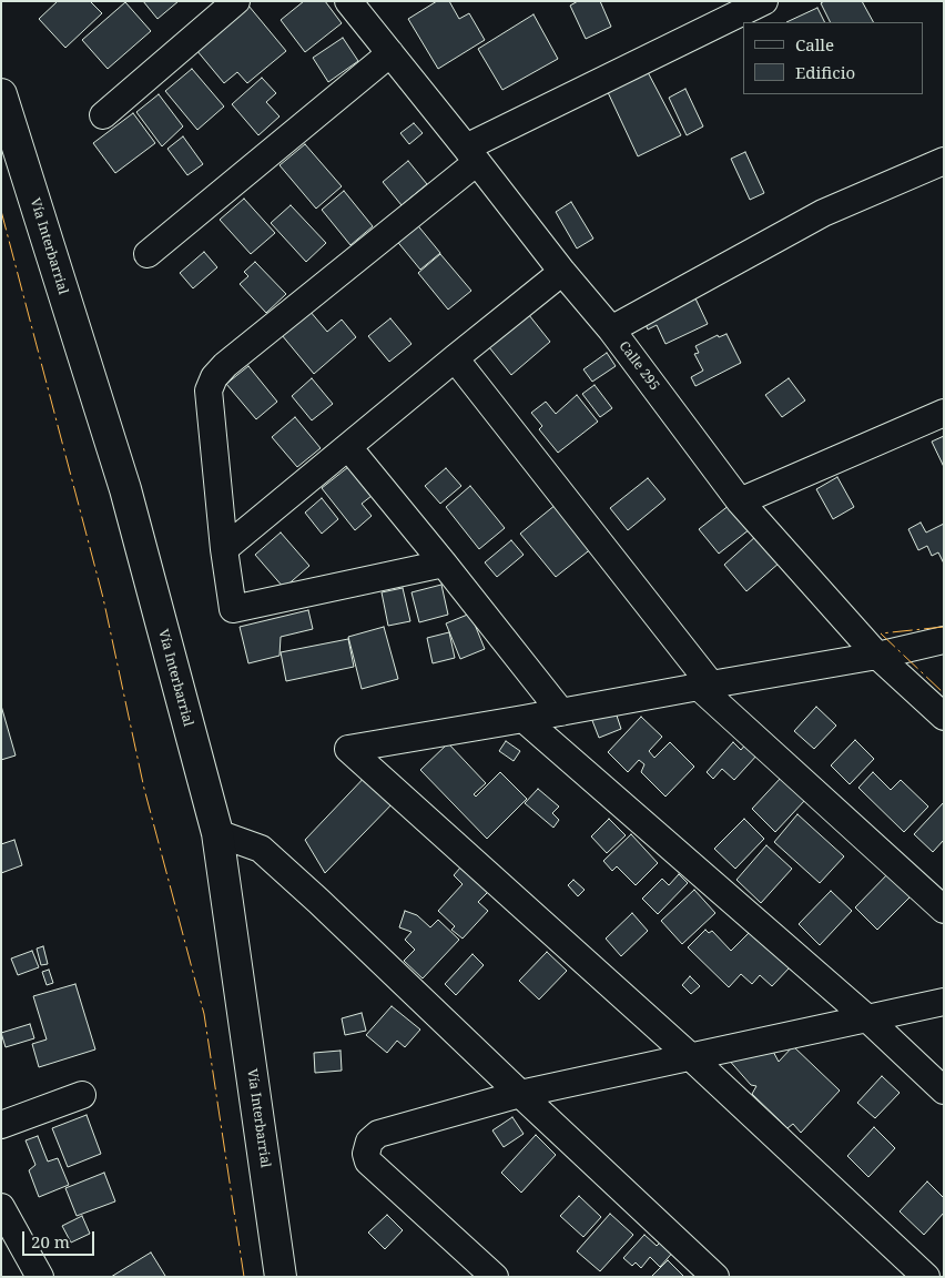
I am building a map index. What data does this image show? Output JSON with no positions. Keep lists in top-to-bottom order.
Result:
{
  "streets": {
    "main road": ["Vía Interbarrial"],
    "street": ["Calle 295"]
  },
  "legend": ["Calle", "Edificio"],
  "scale_bar": "20 m"
}
